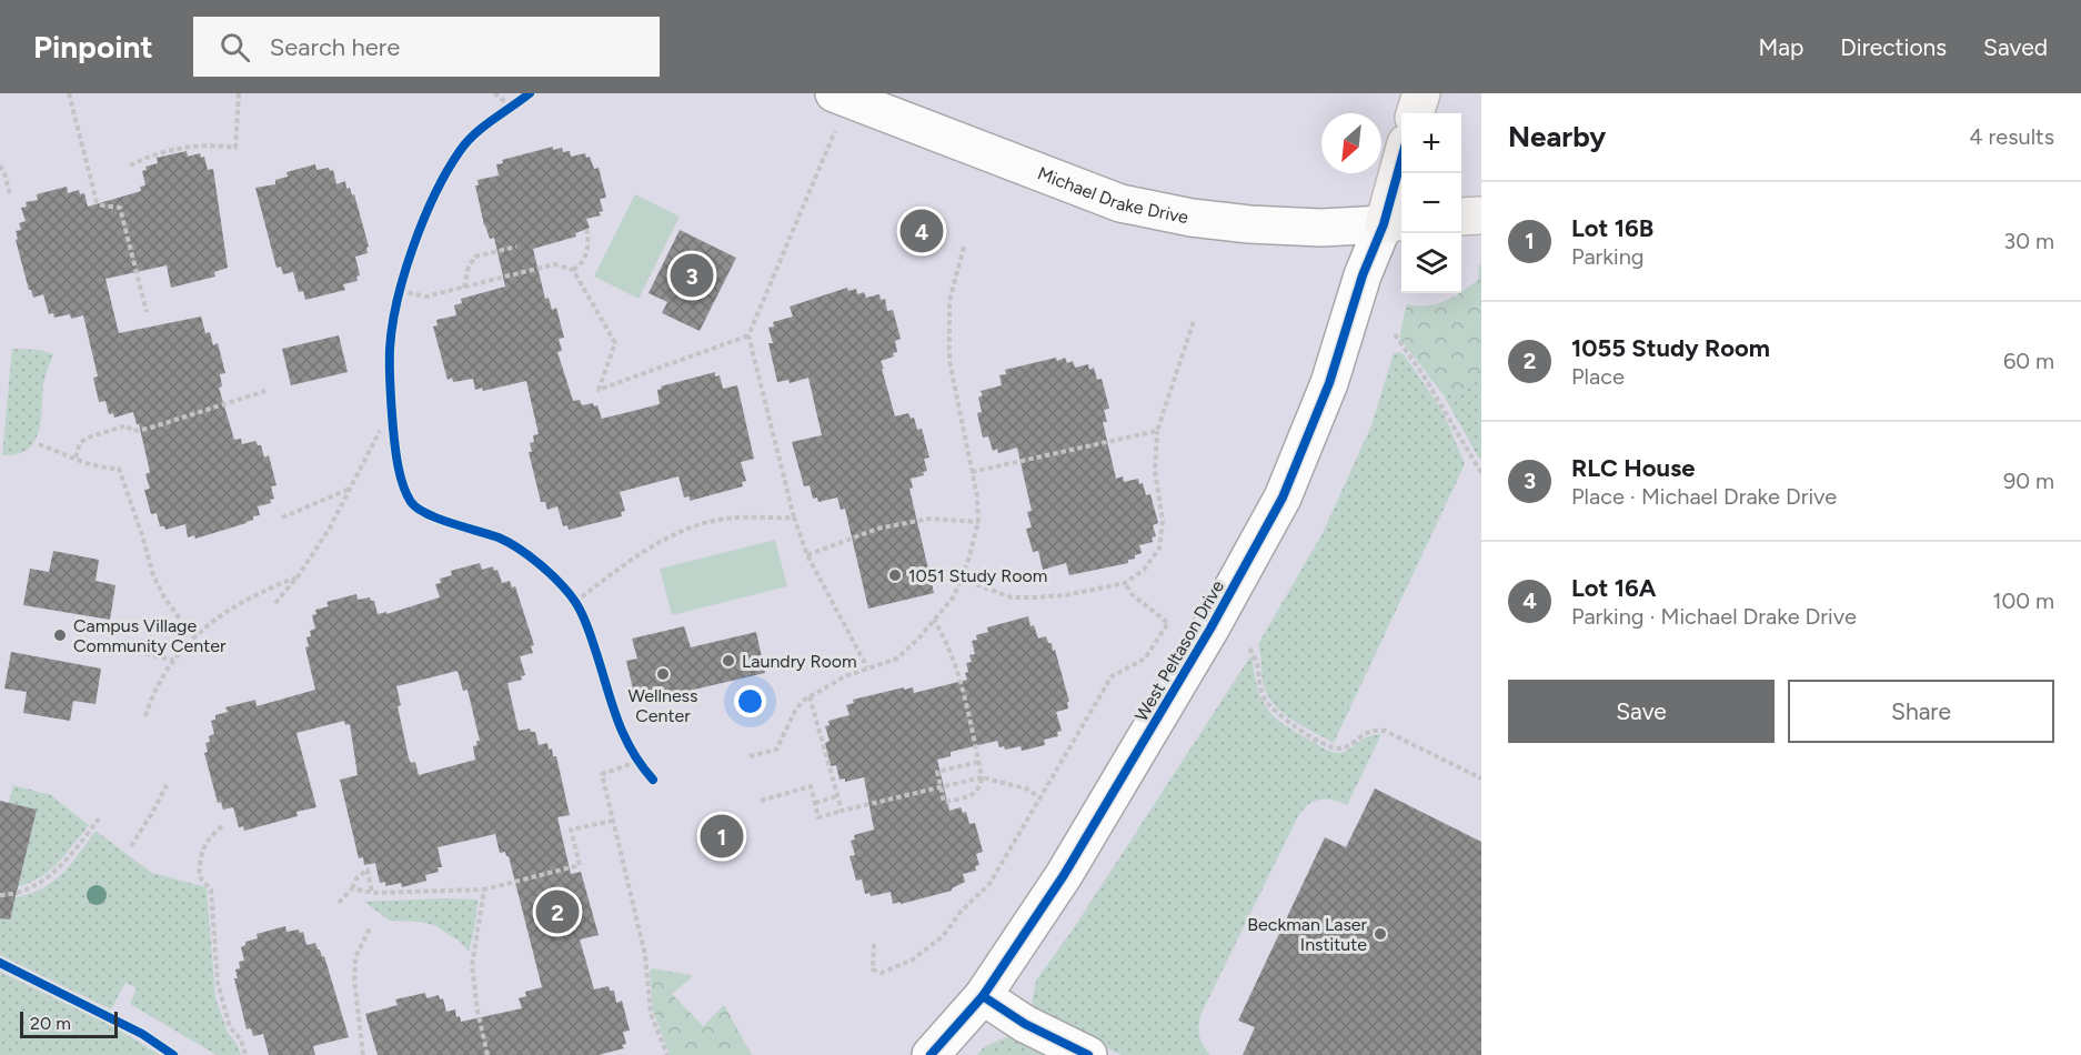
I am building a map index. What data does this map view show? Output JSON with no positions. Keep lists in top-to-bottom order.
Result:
{
  "streets": {
    "street": ["Michael Drake Drive", "West Peltason Drive"]
  },
  "crossings": [
    ["Michael Drake Drive", "West Peltason Drive"]
  ],
  "places": [
    "1051 Study Room",
    "Campus Village Community Center",
    "Laundry Room",
    "Wellness Center",
    "Beckman Laser Institute"
  ],
  "scale_bar": "20 m",
  "north": "bottom left",
  "page": {
    "header": "Pinpoint",
    "search": "Search here",
    "nav": ["Map", "Directions", "Saved"],
    "heading": ["Nearby", "4 results"],
    "map_buttons": ["+", "−"],
    "list": [
      {
        "mark": "1",
        "name": "Lot 16B",
        "note": "Parking",
        "value": "30 m"
      },
      {
        "mark": "2",
        "name": "1055 Study Room",
        "note": "Place",
        "value": "60 m"
      },
      {
        "mark": "3",
        "name": "RLC House",
        "note": "Place · Michael Drake Drive",
        "value": "90 m"
      },
      {
        "mark": "4",
        "name": "Lot 16A",
        "note": "Parking · Michael Drake Drive",
        "value": "100 m"
      }
    ],
    "pins": [
      "4",
      "3",
      "1",
      "2"
    ],
    "buttons": ["Save", "Share"],
    "scale": "20 m"
  }
}
